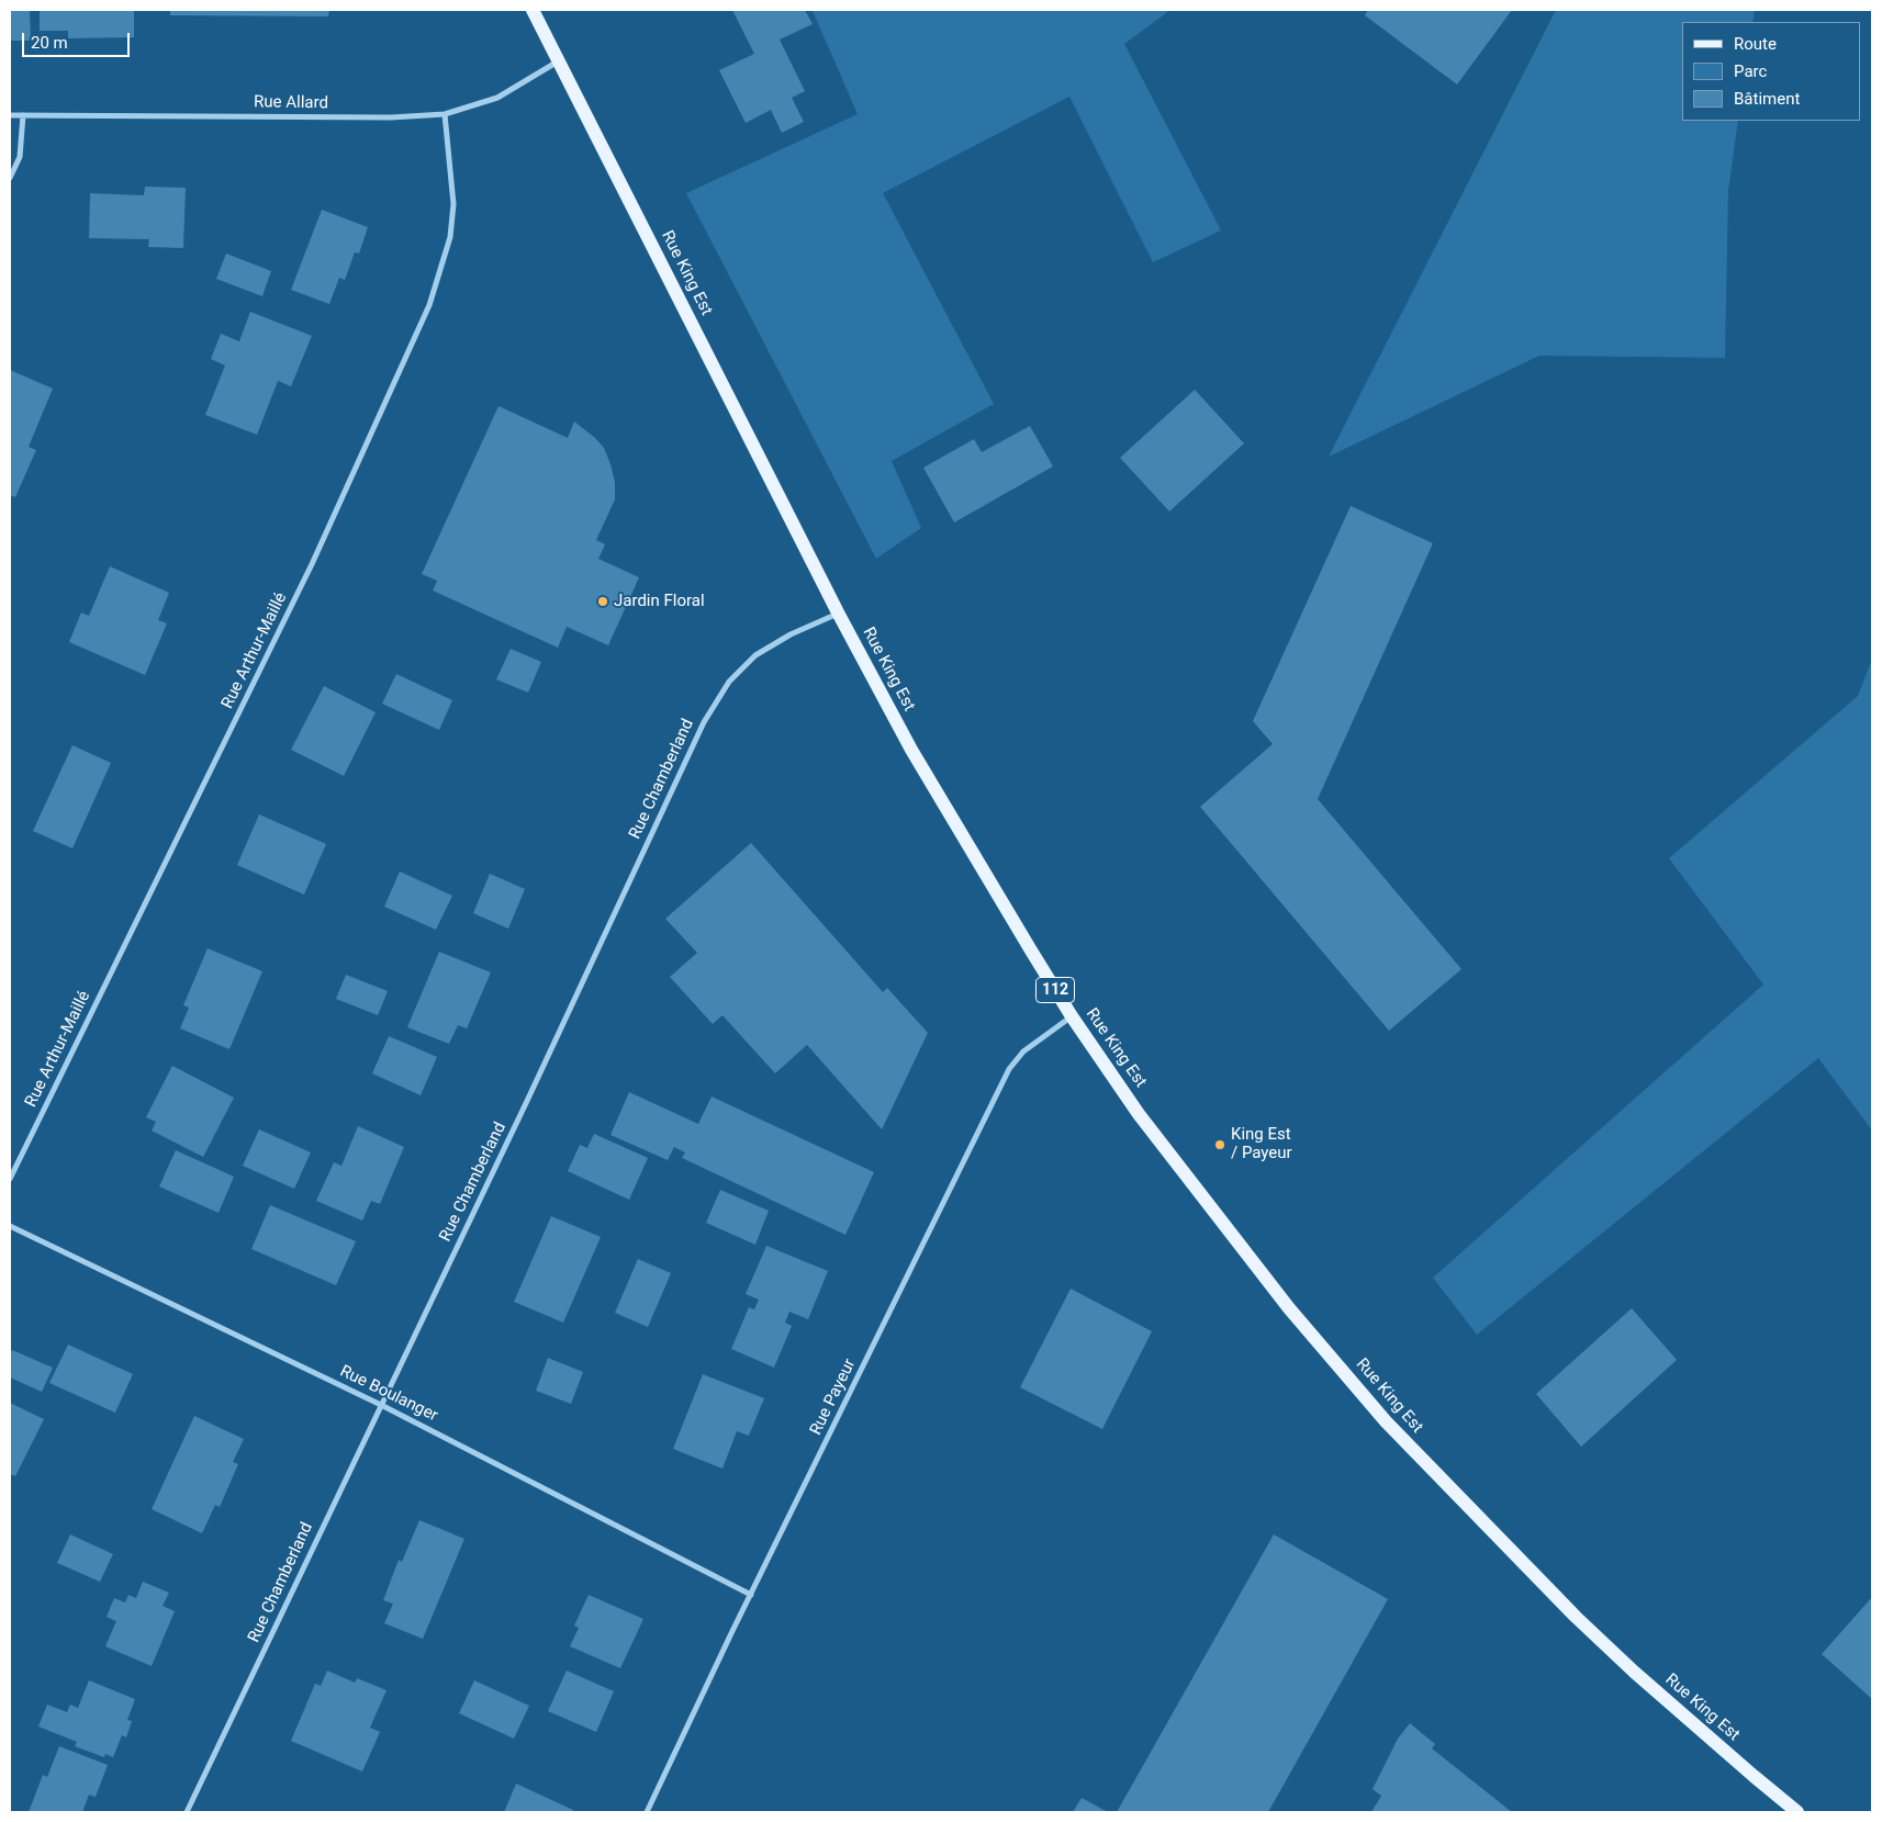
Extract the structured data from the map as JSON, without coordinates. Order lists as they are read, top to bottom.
{
  "streets": {
    "main road": ["Rue King Est", "112"],
    "street": [
      "Rue Allard",
      "Rue Arthur-Maillé",
      "Rue Chamberland",
      "Rue Boulanger",
      "Rue Payeur"
    ]
  },
  "crossings": [
    ["Rue Allard", "Rue King Est"],
    ["Rue Allard", "Rue Arthur-Maillé"],
    ["Rue King Est", "Rue Chamberland"],
    ["Rue King Est", "Rue Payeur"],
    ["Rue Chamberland", "Rue Boulanger"],
    ["Rue Boulanger", "Rue Payeur"]
  ],
  "places": ["Jardin Floral", "King Est / Payeur"],
  "legend": ["Route", "Parc", "Bâtiment"],
  "scale_bar": "20 m"
}
